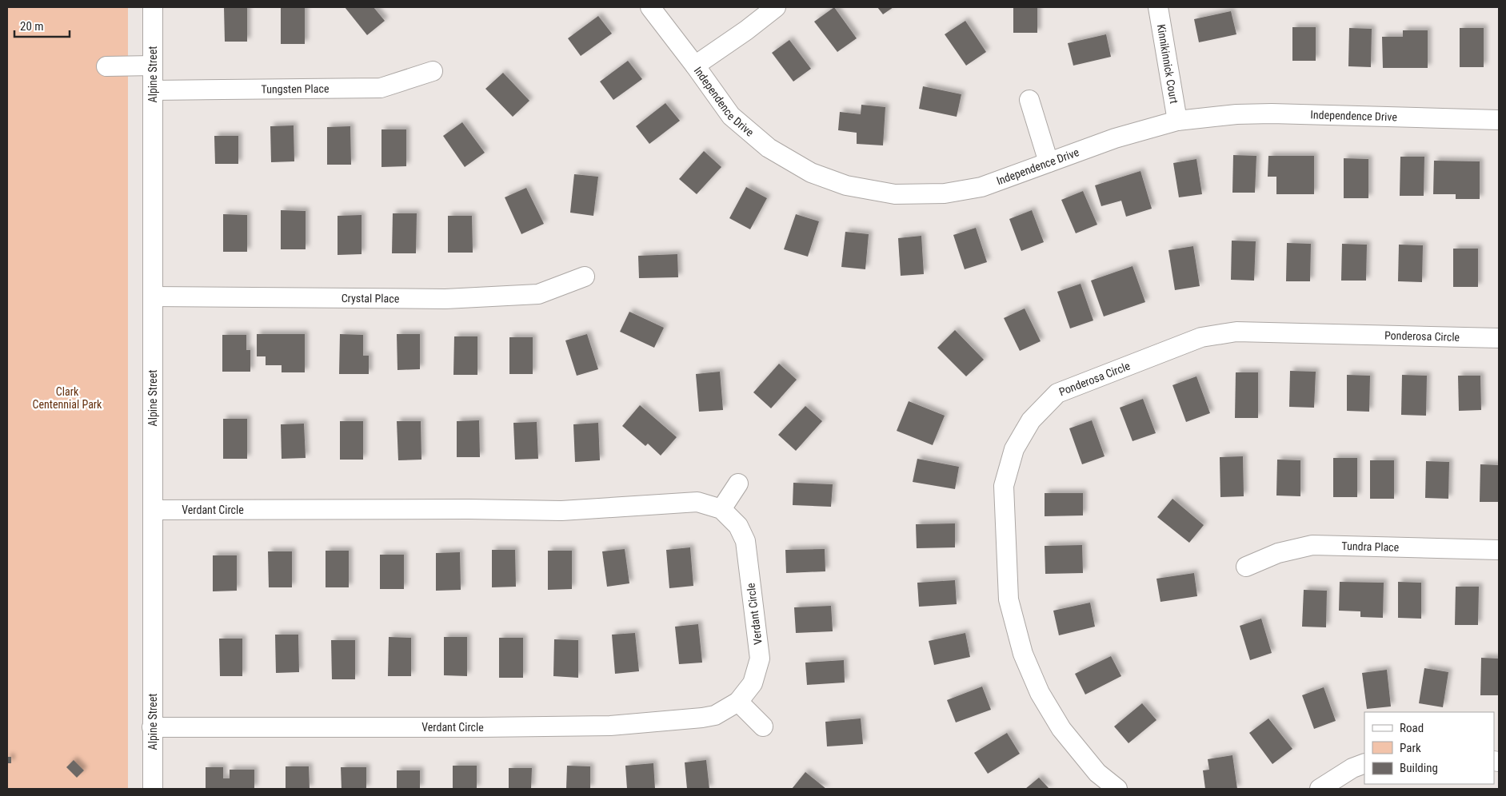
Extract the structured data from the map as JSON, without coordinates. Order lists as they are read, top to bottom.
{
  "streets": {
    "street": [
      "Kinnikinnick Court",
      "Alpine Street",
      "Tungsten Place",
      "Independence Drive",
      "Crystal Place",
      "Ponderosa Circle",
      "Verdant Circle",
      "Tundra Place"
    ]
  },
  "crossings": [
    ["Kinnikinnick Court", "Independence Drive"],
    ["Alpine Street", "Tungsten Place"],
    ["Alpine Street", "Crystal Place"],
    ["Alpine Street", "Verdant Circle"]
  ],
  "parks": ["Clark Centennial Park"],
  "legend": ["Road", "Park", "Building"],
  "scale_bar": "20 m"
}
